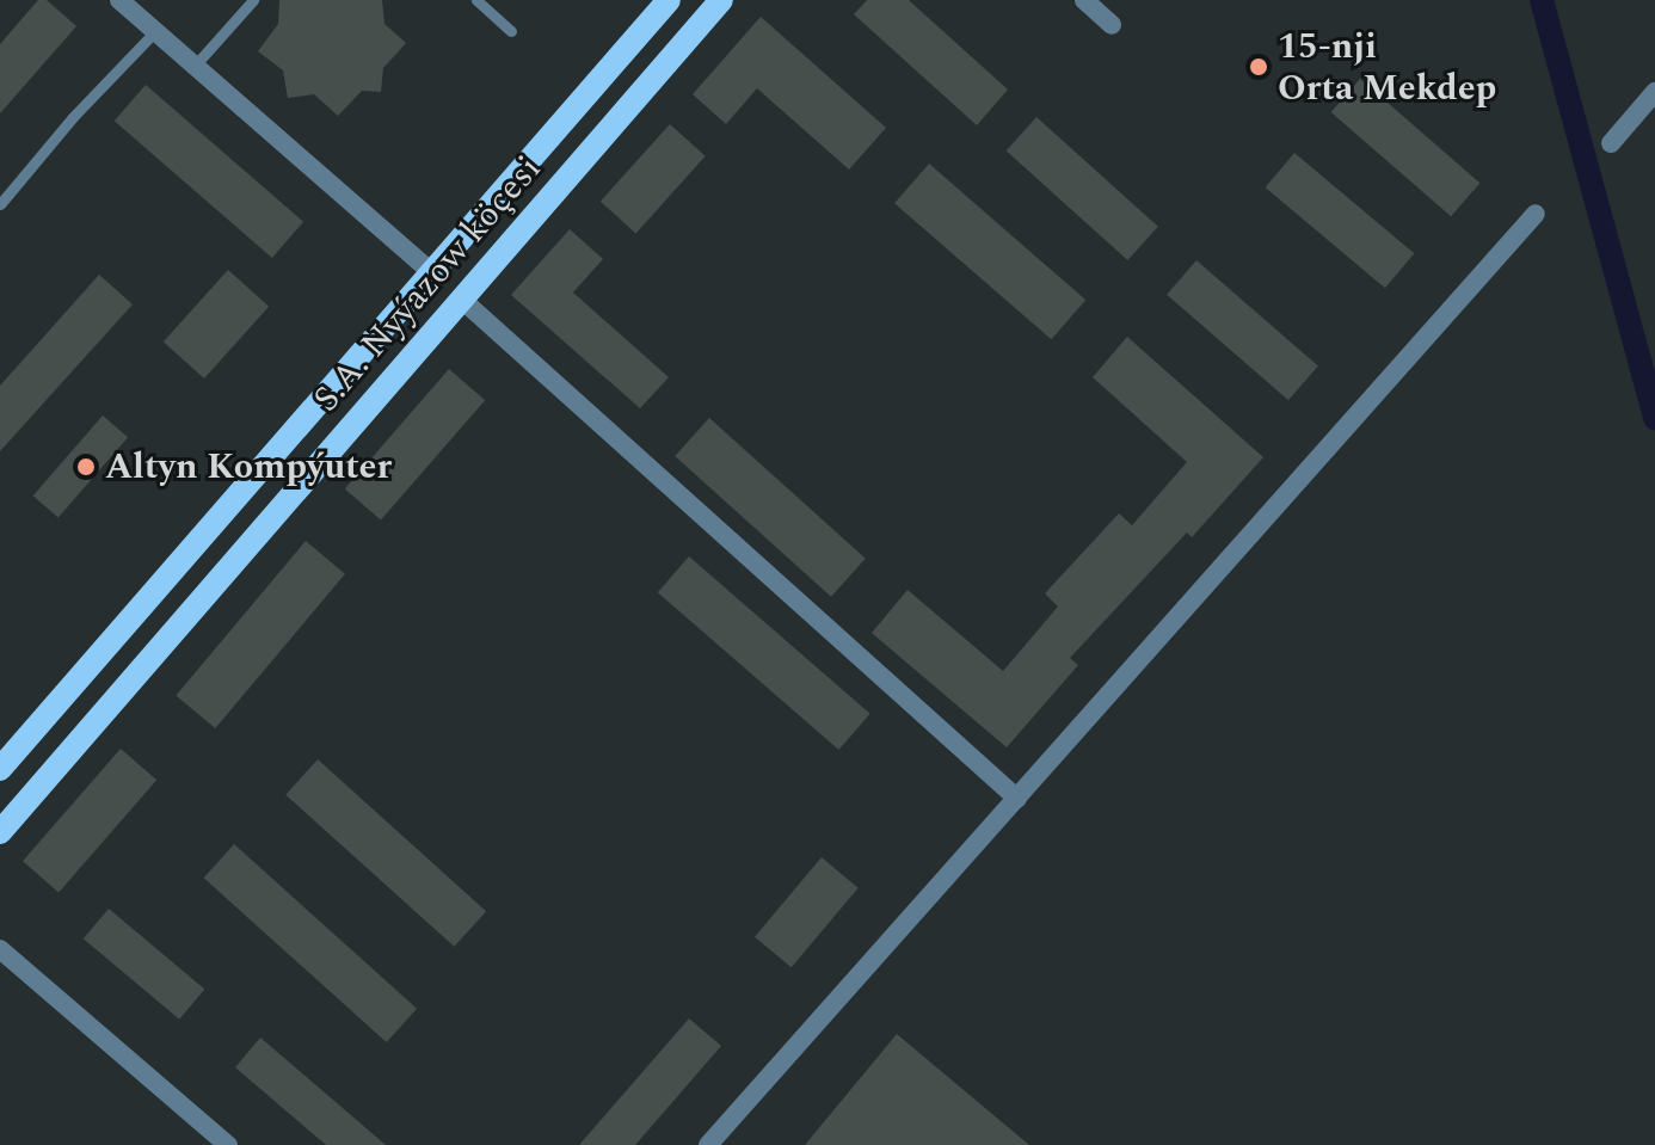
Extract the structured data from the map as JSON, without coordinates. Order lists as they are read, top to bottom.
{
  "streets": {
    "main road": ["S.A. Nyýazow köçesi"]
  },
  "places": ["15-nji Orta Mekdep", "Altyn Kompýuter"]
}
